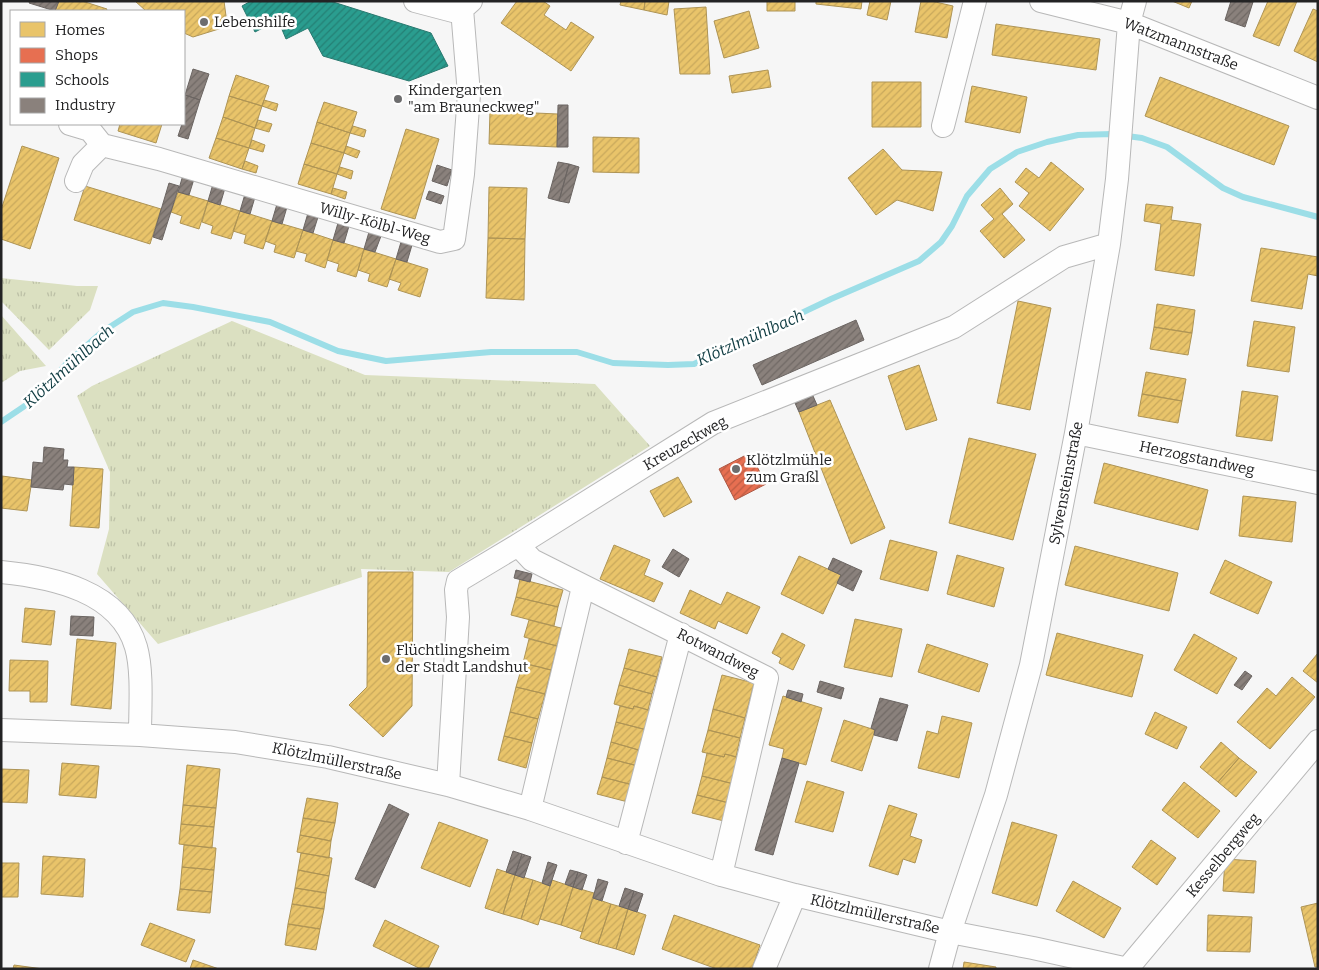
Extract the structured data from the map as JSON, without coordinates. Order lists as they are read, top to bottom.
{
  "streets": {
    "street": [
      "Watzmannstraße",
      "Willy-Kölbl-Weg",
      "Kreuzeckweg",
      "Herzogstandweg",
      "Sylvensteinstraße",
      "Rotwandweg",
      "Klötzlmüllerstraße",
      "Kesselbergweg"
    ]
  },
  "crossings": [
    ["Watzmannstraße", "Sylvensteinstraße"],
    ["Kreuzeckweg", "Sylvensteinstraße"],
    ["Kreuzeckweg", "Rotwandweg"],
    ["Kreuzeckweg", "Klötzlmüllerstraße"],
    ["Herzogstandweg", "Sylvensteinstraße"],
    ["Sylvensteinstraße", "Klötzlmüllerstraße"],
    ["Rotwandweg", "Klötzlmüllerstraße"],
    ["Klötzlmüllerstraße", "Kesselbergweg"]
  ],
  "water": ["Klötzlmühlbach"],
  "places": [
    "Lebenshilfe",
    "Kindergarten \"am Brauneckweg\"",
    "Klötzlmühle zum Graßl",
    "Flüchtlingsheim der Stadt Landshut"
  ],
  "legend": [
    "Homes",
    "Shops",
    "Schools",
    "Industry"
  ]
}
